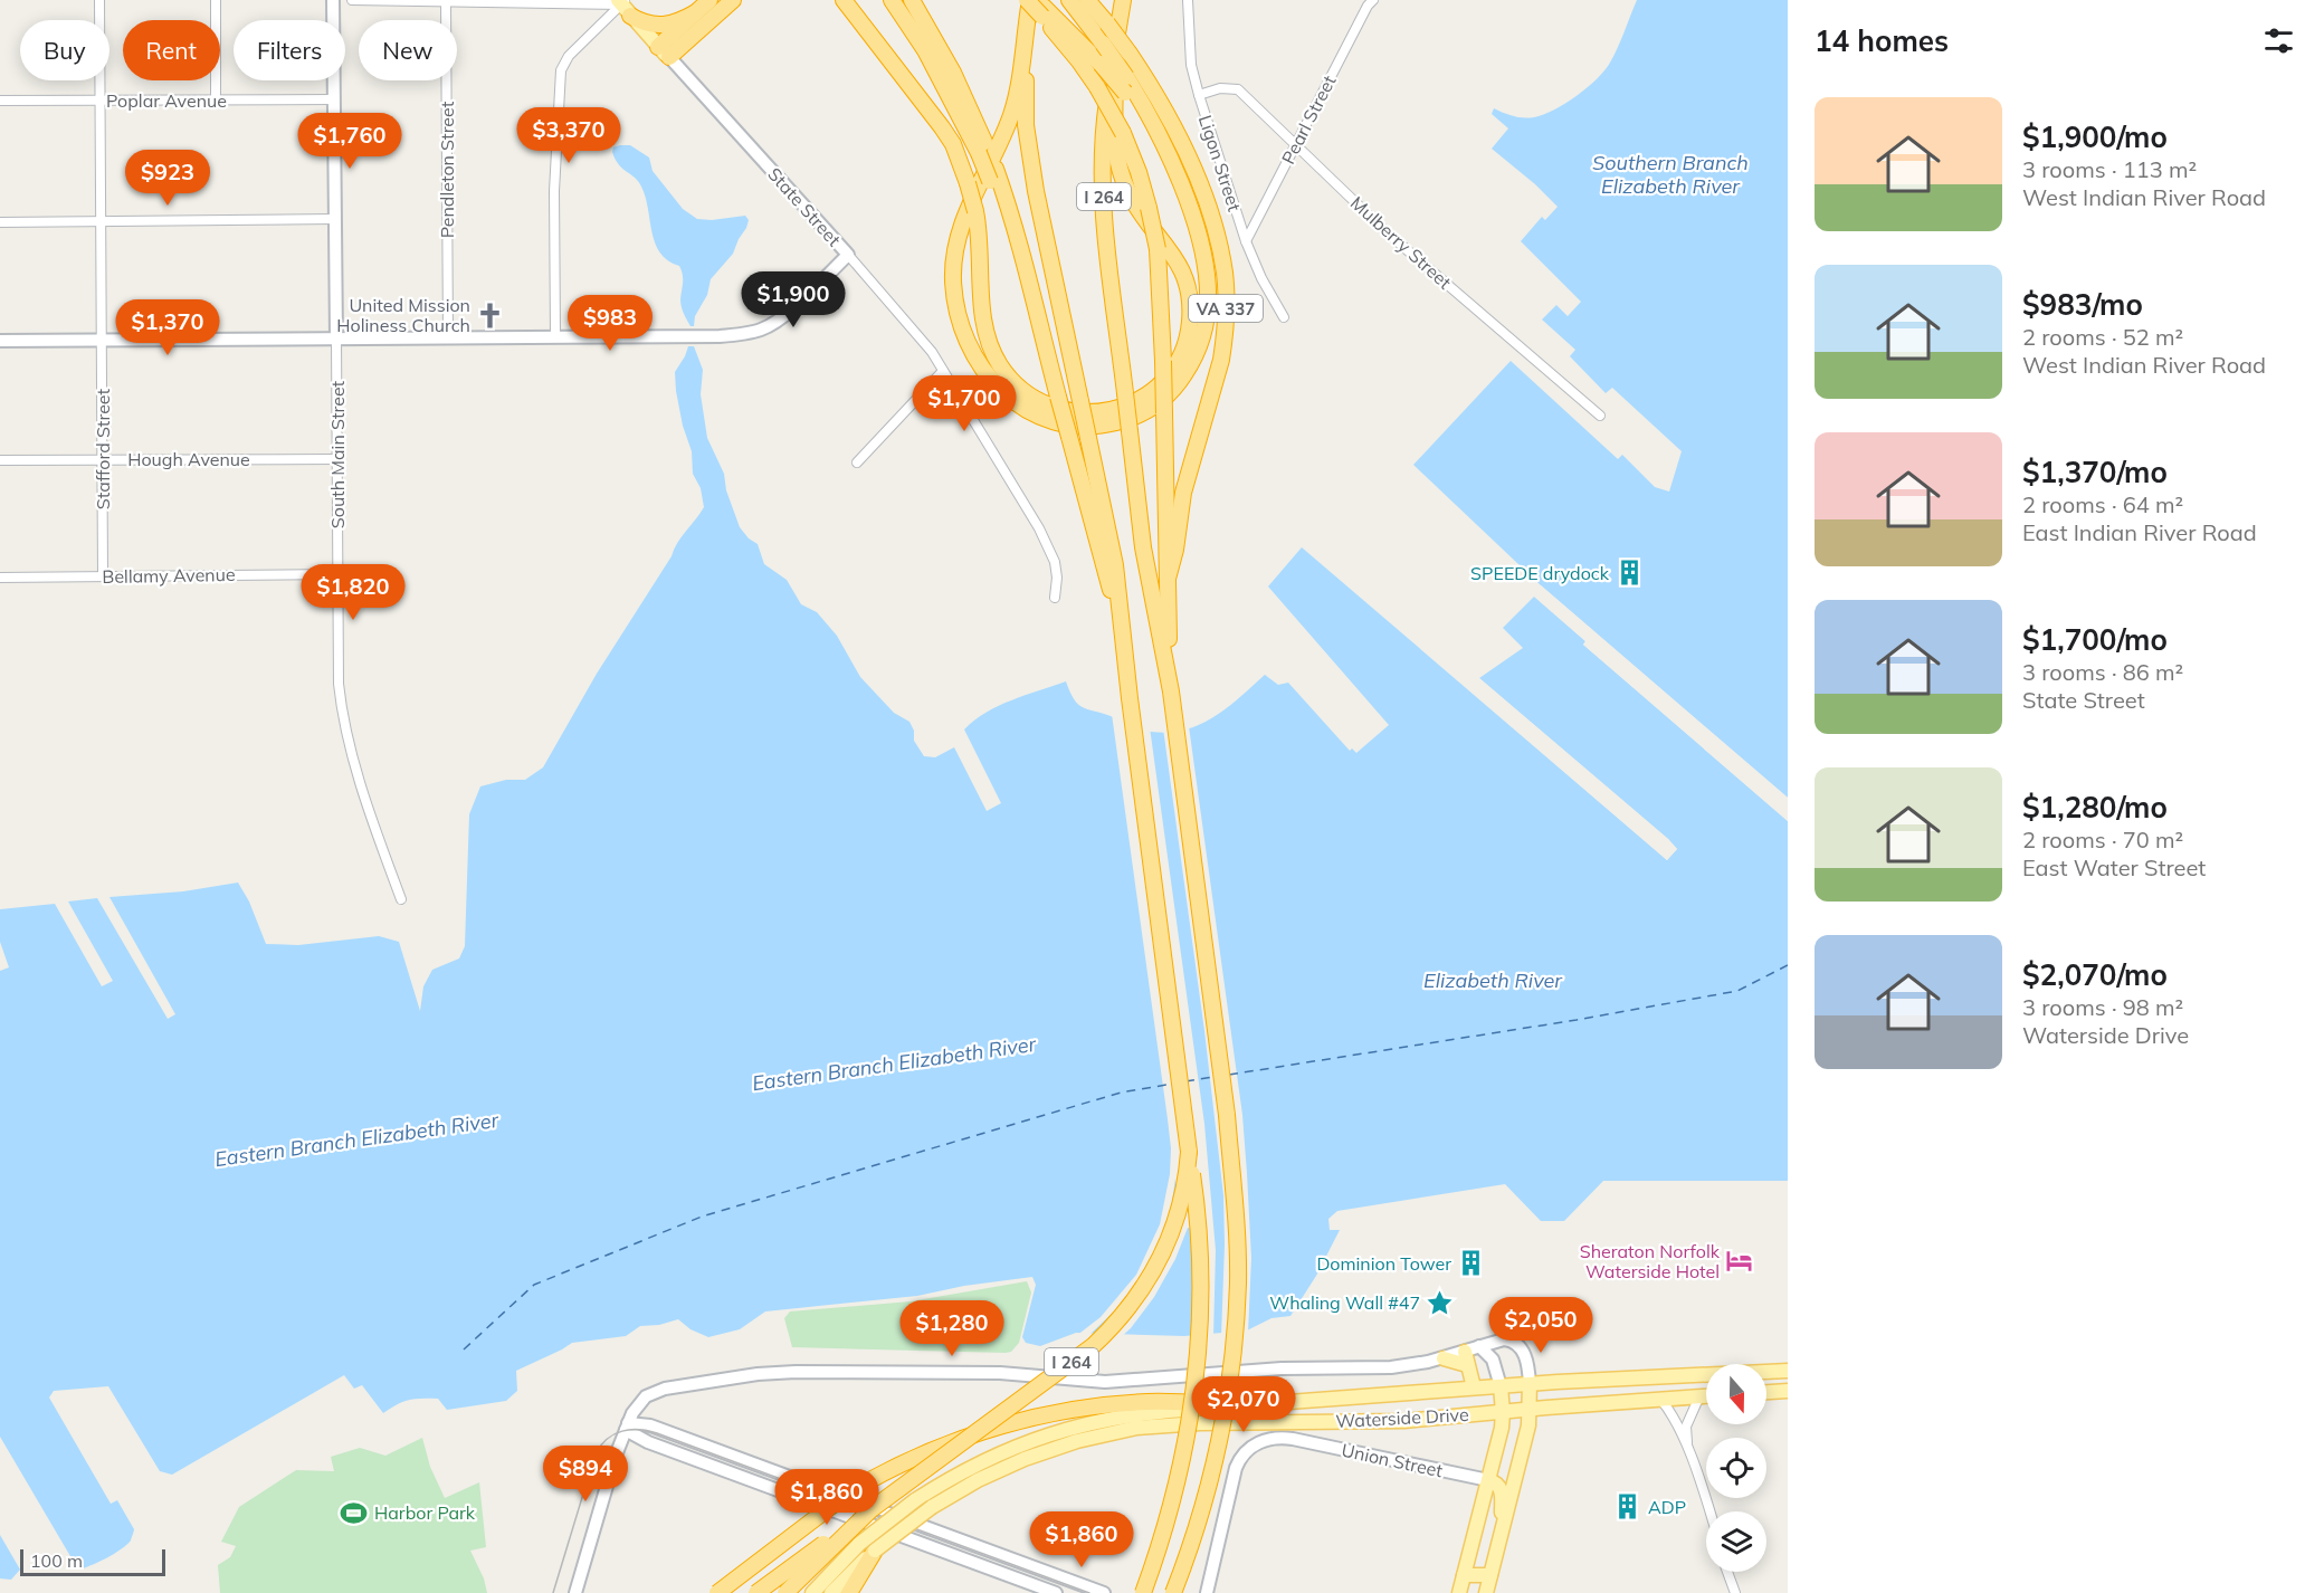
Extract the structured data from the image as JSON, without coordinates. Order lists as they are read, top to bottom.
{
  "streets": {
    "highway": ["I 264", "VA 337"],
    "main road": ["State Street", "Waterside Drive"],
    "street": [
      "Poplar Avenue",
      "Pearl Street",
      "Ligon Street",
      "Pendleton Street",
      "Mulberry Street",
      "Stafford Street",
      "South Main Street",
      "Hough Avenue",
      "Bellamy Avenue",
      "Union Street"
    ]
  },
  "crossings": [
    ["Poplar Avenue", "Stafford Street"],
    ["Poplar Avenue", "South Main Street"],
    ["Pearl Street", "Ligon Street"],
    ["Pearl Street", "Mulberry Street"],
    ["Ligon Street", "Mulberry Street"],
    ["I 264", "VA 337"],
    ["Stafford Street", "Hough Avenue"],
    ["Stafford Street", "Bellamy Avenue"],
    ["South Main Street", "Hough Avenue"],
    ["South Main Street", "Bellamy Avenue"]
  ],
  "water": ["Southern Branch Elizabeth River", "Elizabeth River", "Eastern Branch Elizabeth River"],
  "places": {
    "church": ["United Mission Holiness Church"],
    "building": ["SPEEDE drydock", "Dominion Tower", "ADP"],
    "hotel": ["Sheraton Norfolk Waterside Hotel"],
    "place": ["Whaling Wall #47"],
    "sports": ["Harbor Park"]
  },
  "scale_bar": "100 m",
  "north": "bottom",
  "page": {
    "heading": "14 homes",
    "chip": [
      "Buy",
      "Rent",
      "Filters",
      "New"
    ],
    "list": [
      {
        "name": "$1,900/mo",
        "note": "3 rooms · 113 m² · West Indian River Road"
      },
      {
        "name": "$983/mo",
        "note": "2 rooms · 52 m² · West Indian River Road"
      },
      {
        "name": "$1,370/mo",
        "note": "2 rooms · 64 m² · East Indian River Road"
      },
      {
        "name": "$1,700/mo",
        "note": "3 rooms · 86 m² · State Street"
      },
      {
        "name": "$1,280/mo",
        "note": "2 rooms · 70 m² · East Water Street"
      },
      {
        "name": "$2,070/mo",
        "note": "3 rooms · 98 m² · Waterside Drive"
      }
    ],
    "price": [
      "$3,370",
      "$1,760",
      "$923",
      "$1,900",
      "$983",
      "$1,370",
      "$1,700",
      "$1,820",
      "$2,050",
      "$1,280",
      "$2,070",
      "$894",
      "$1,860",
      "$1,860"
    ],
    "scale": "100 m"
  }
}
